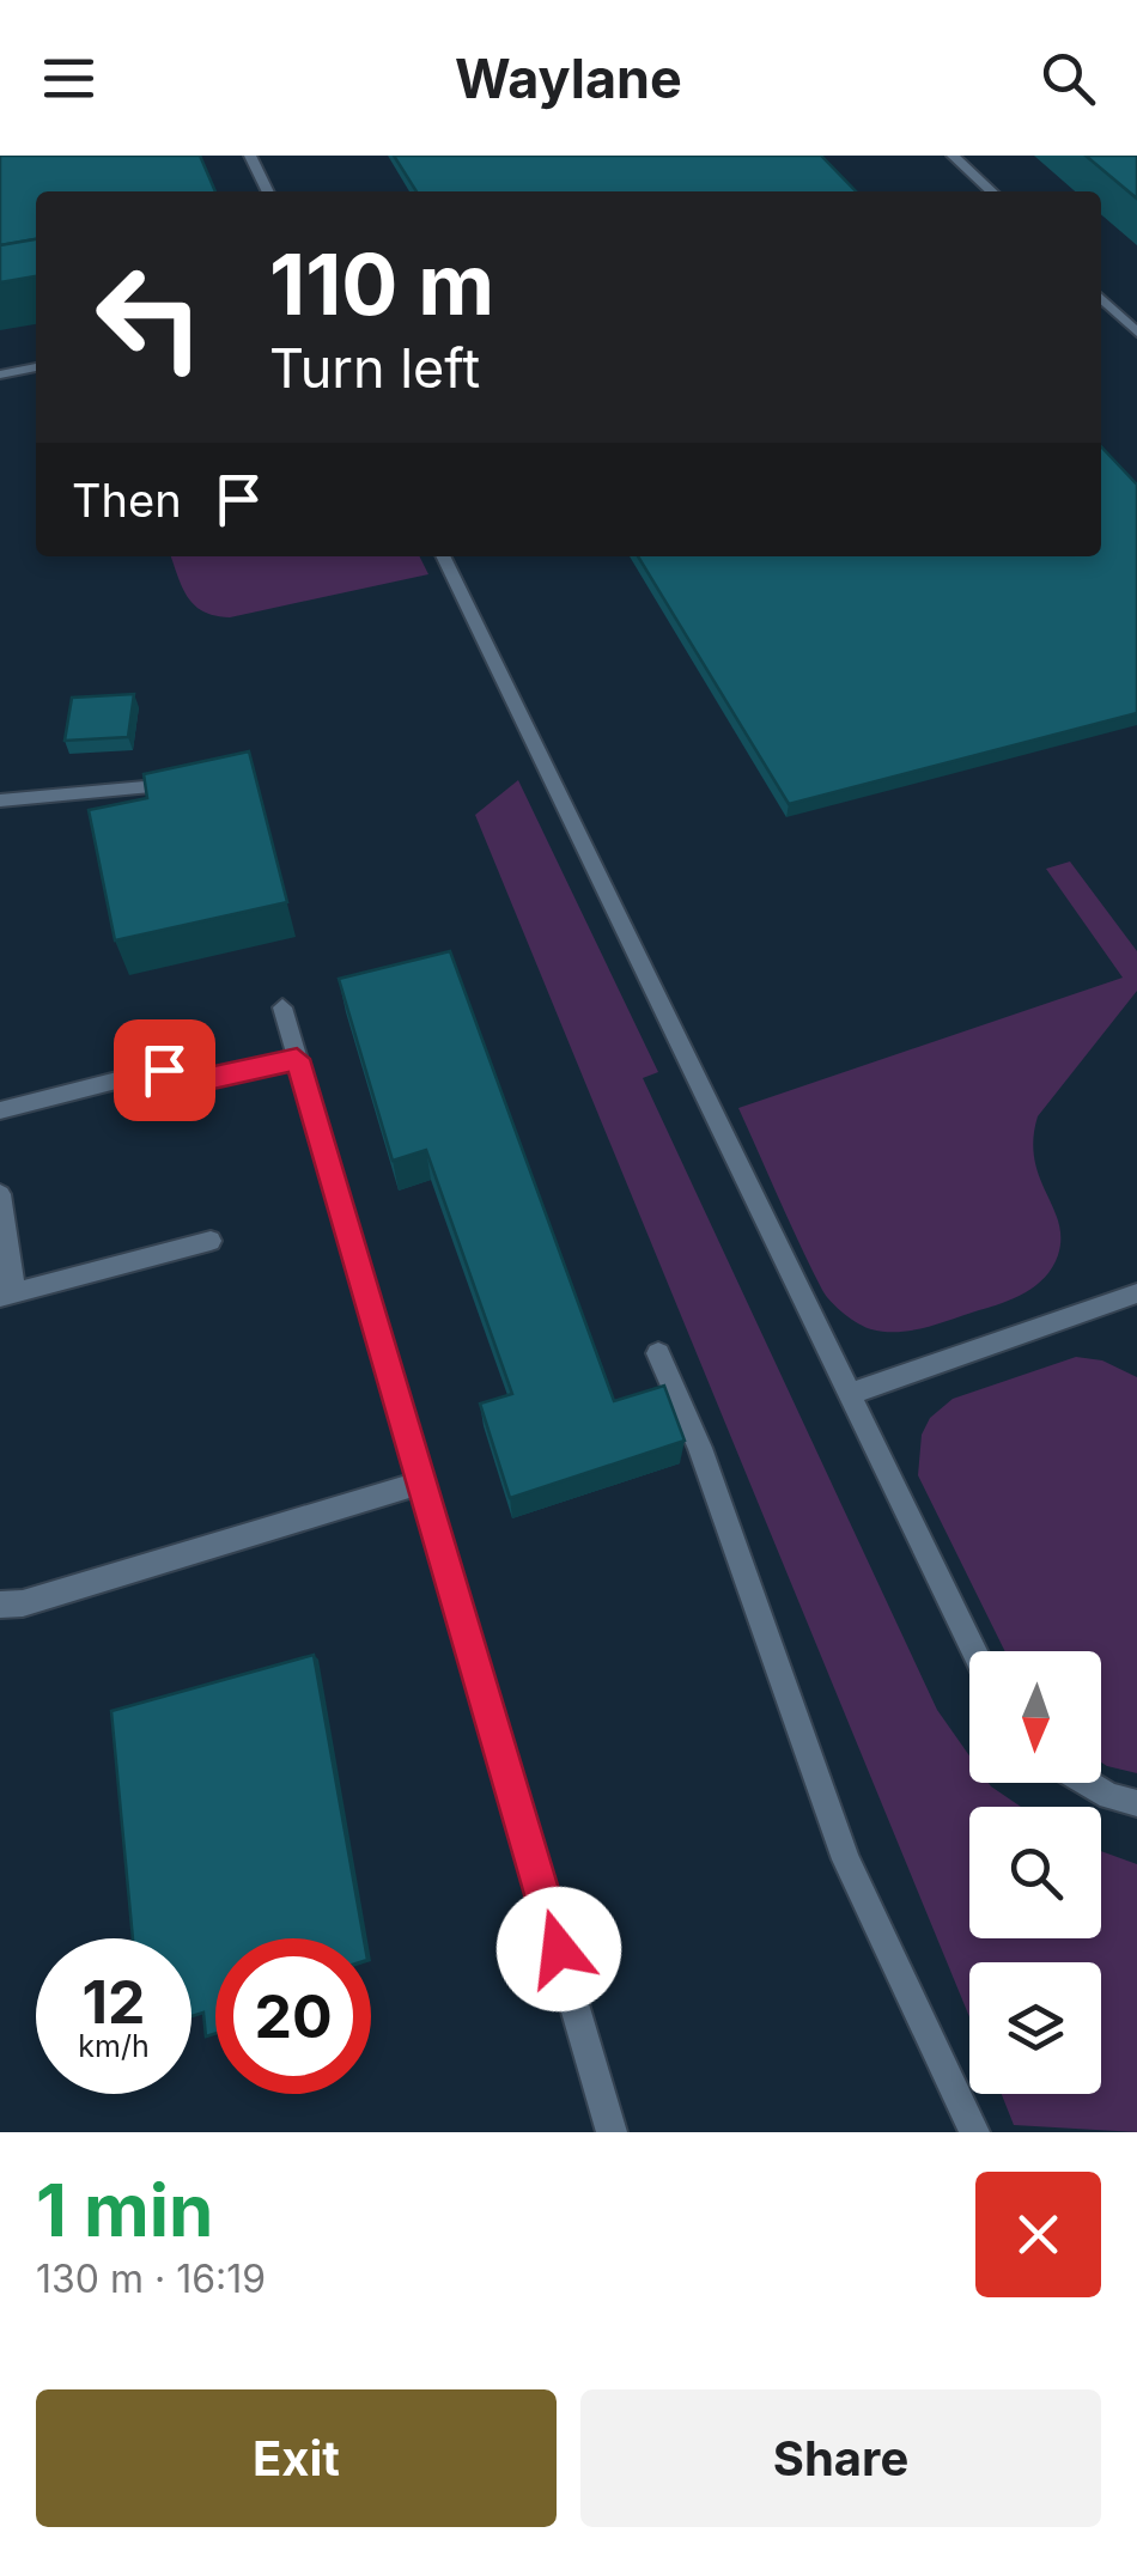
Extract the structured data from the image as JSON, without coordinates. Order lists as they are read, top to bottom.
{
  "north": "bottom",
  "page": {
    "header": "Waylane",
    "turn": ["110 m", "Turn left"],
    "then": "Then",
    "speed": "12 km/h",
    "limit": "20",
    "heading": ["1 min", "130 m · 16:19"],
    "buttons": ["Exit", "Share"]
  }
}
